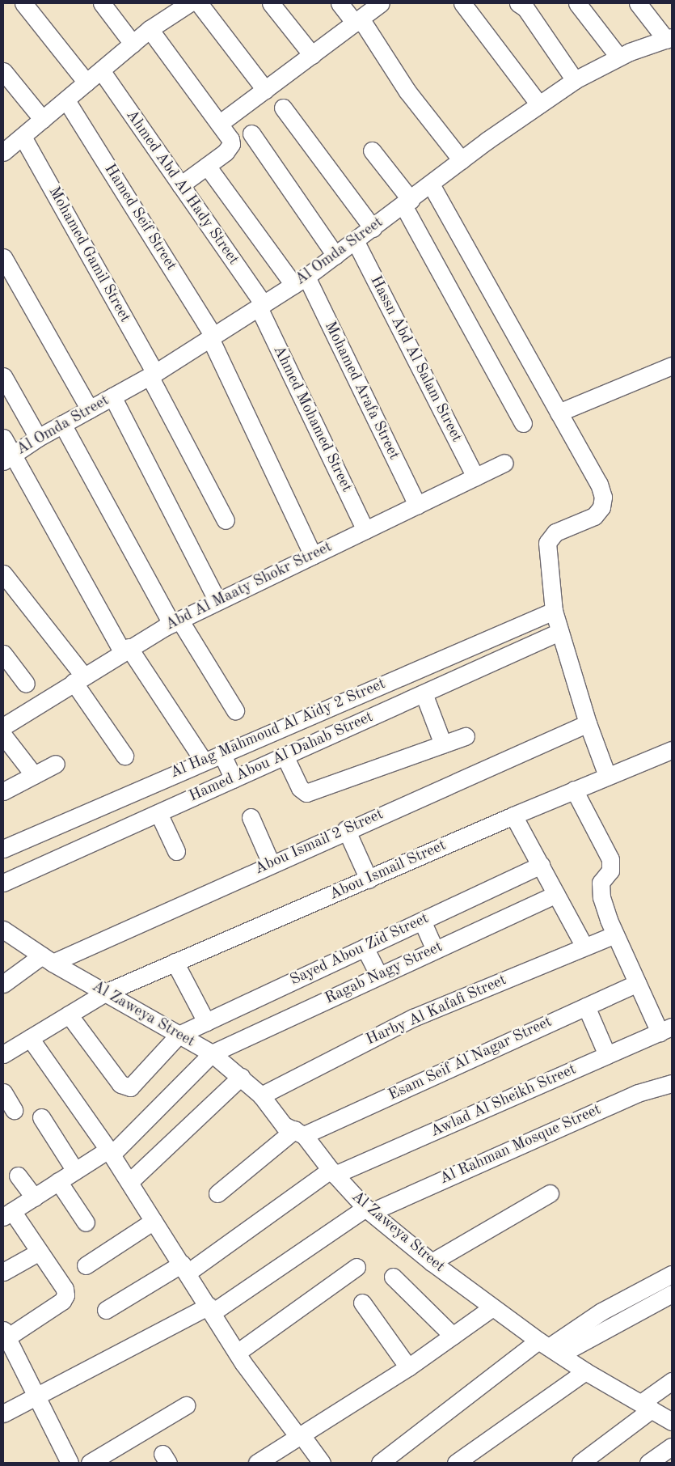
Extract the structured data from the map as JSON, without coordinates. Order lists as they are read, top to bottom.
{
  "streets": {
    "street": [
      "Ahmed Abd Al Hady Street",
      "Hamed Seif Street",
      "Al Omda Street",
      "Mohamed Gamil Street",
      "Hassn Abd Al Salam Street",
      "Mohamed Arafa Street",
      "Ahmed Mohamed Street",
      "Abd Al Maaty Shokr Street",
      "Al Hag Mahmoud Al Aidy 2 Street",
      "Hamed Abou Al Dahab Street",
      "Abou Ismail 2 Street",
      "Abou Ismail Street",
      "Sayed Abou Zid Street",
      "Ragab Nagy Street",
      "Harby Al Kafafi Street",
      "Al Zaweya Street",
      "Esam Seif Al Nagar Street",
      "Awlad Al Sheikh Street",
      "Al Rahman Mosque Street"
    ]
  },
  "crossings": [
    ["Ahmed Abd Al Hady Street", "Al Omda Street"],
    ["Ahmed Abd Al Hady Street", "Ahmed Mohamed Street"],
    ["Hamed Seif Street", "Al Omda Street"],
    ["Hamed Seif Street", "Abd Al Maaty Shokr Street"],
    ["Al Omda Street", "Mohamed Gamil Street"],
    ["Al Omda Street", "Hassn Abd Al Salam Street"],
    ["Al Omda Street", "Mohamed Arafa Street"],
    ["Al Omda Street", "Ahmed Mohamed Street"],
    ["Hassn Abd Al Salam Street", "Abd Al Maaty Shokr Street"],
    ["Mohamed Arafa Street", "Abd Al Maaty Shokr Street"],
    ["Ahmed Mohamed Street", "Abd Al Maaty Shokr Street"],
    ["Abou Ismail 2 Street", "Al Zaweya Street"],
    ["Abou Ismail Street", "Al Zaweya Street"],
    ["Sayed Abou Zid Street", "Al Zaweya Street"],
    ["Ragab Nagy Street", "Al Zaweya Street"],
    ["Harby Al Kafafi Street", "Al Zaweya Street"],
    ["Al Zaweya Street", "Esam Seif Al Nagar Street"],
    ["Al Zaweya Street", "Awlad Al Sheikh Street"],
    ["Al Zaweya Street", "Al Rahman Mosque Street"]
  ]
}
